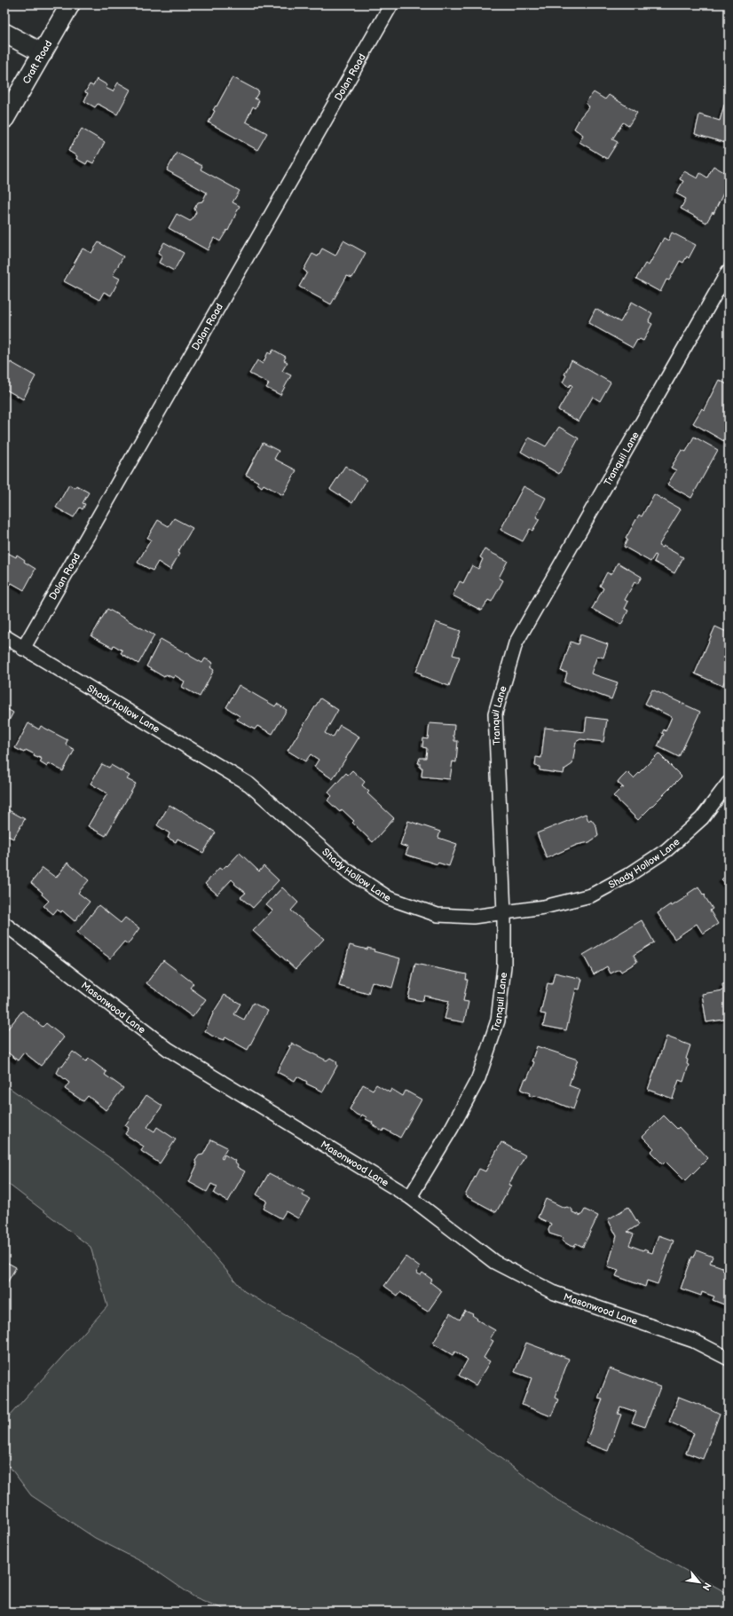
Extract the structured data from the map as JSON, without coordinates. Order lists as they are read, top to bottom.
{
  "streets": {
    "street": [
      "Craft Road",
      "Dolan Road",
      "Tranquil Lane",
      "Shady Hollow Lane",
      "Masonwood Lane"
    ]
  },
  "crossings": [
    ["Dolan Road", "Shady Hollow Lane"],
    ["Tranquil Lane", "Shady Hollow Lane"],
    ["Tranquil Lane", "Masonwood Lane"]
  ],
  "north": "bottom right"
}
